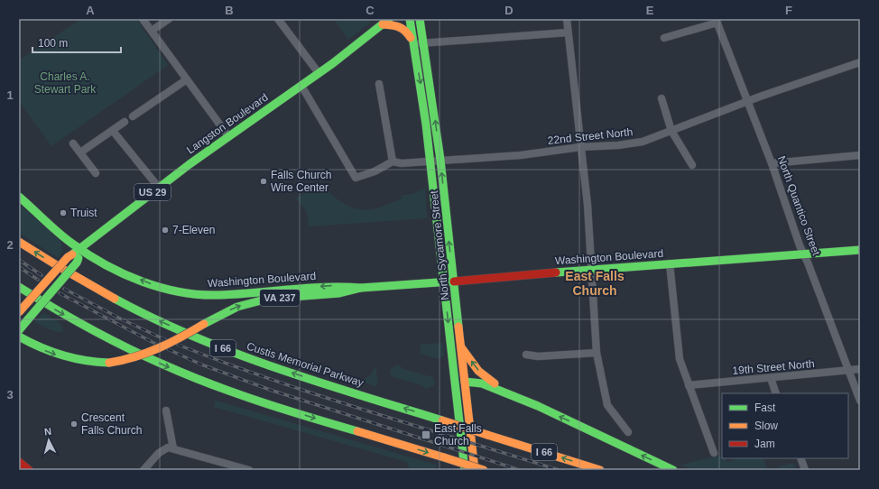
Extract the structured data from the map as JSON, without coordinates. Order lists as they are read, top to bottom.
{
  "streets": {
    "main road": [
      "Langston Boulevard",
      "US 29",
      "North Sycamore Street",
      "Washington Boulevard",
      "VA 237",
      "I 66",
      "Custis Memorial Parkway"
    ],
    "street": ["22nd Street North", "North Quantico Street", "19th Street North"]
  },
  "crossings": [
    ["Langston Boulevard", "Washington Boulevard"],
    ["22nd Street North", "North Quantico Street"],
    ["22nd Street North", "North Sycamore Street"],
    ["North Quantico Street", "Washington Boulevard"],
    ["North Quantico Street", "19th Street North"],
    ["North Sycamore Street", "Washington Boulevard"]
  ],
  "districts": ["East Falls Church"],
  "parks": ["Charles A. Stewart Park"],
  "places": {
    "other": [
      "Falls Church Wire Center",
      "Truist",
      "7-Eleven",
      "Crescent Falls Church"
    ],
    "transit": ["East Falls Church"]
  },
  "legend": ["Fast", "Slow", "Jam"],
  "scale_bar": "100 m",
  "north": "top",
  "grid": {
    "columns": [
      "A",
      "B",
      "C",
      "D",
      "E",
      "F"
    ],
    "rows": ["1", "2", "3"]
  }
}
